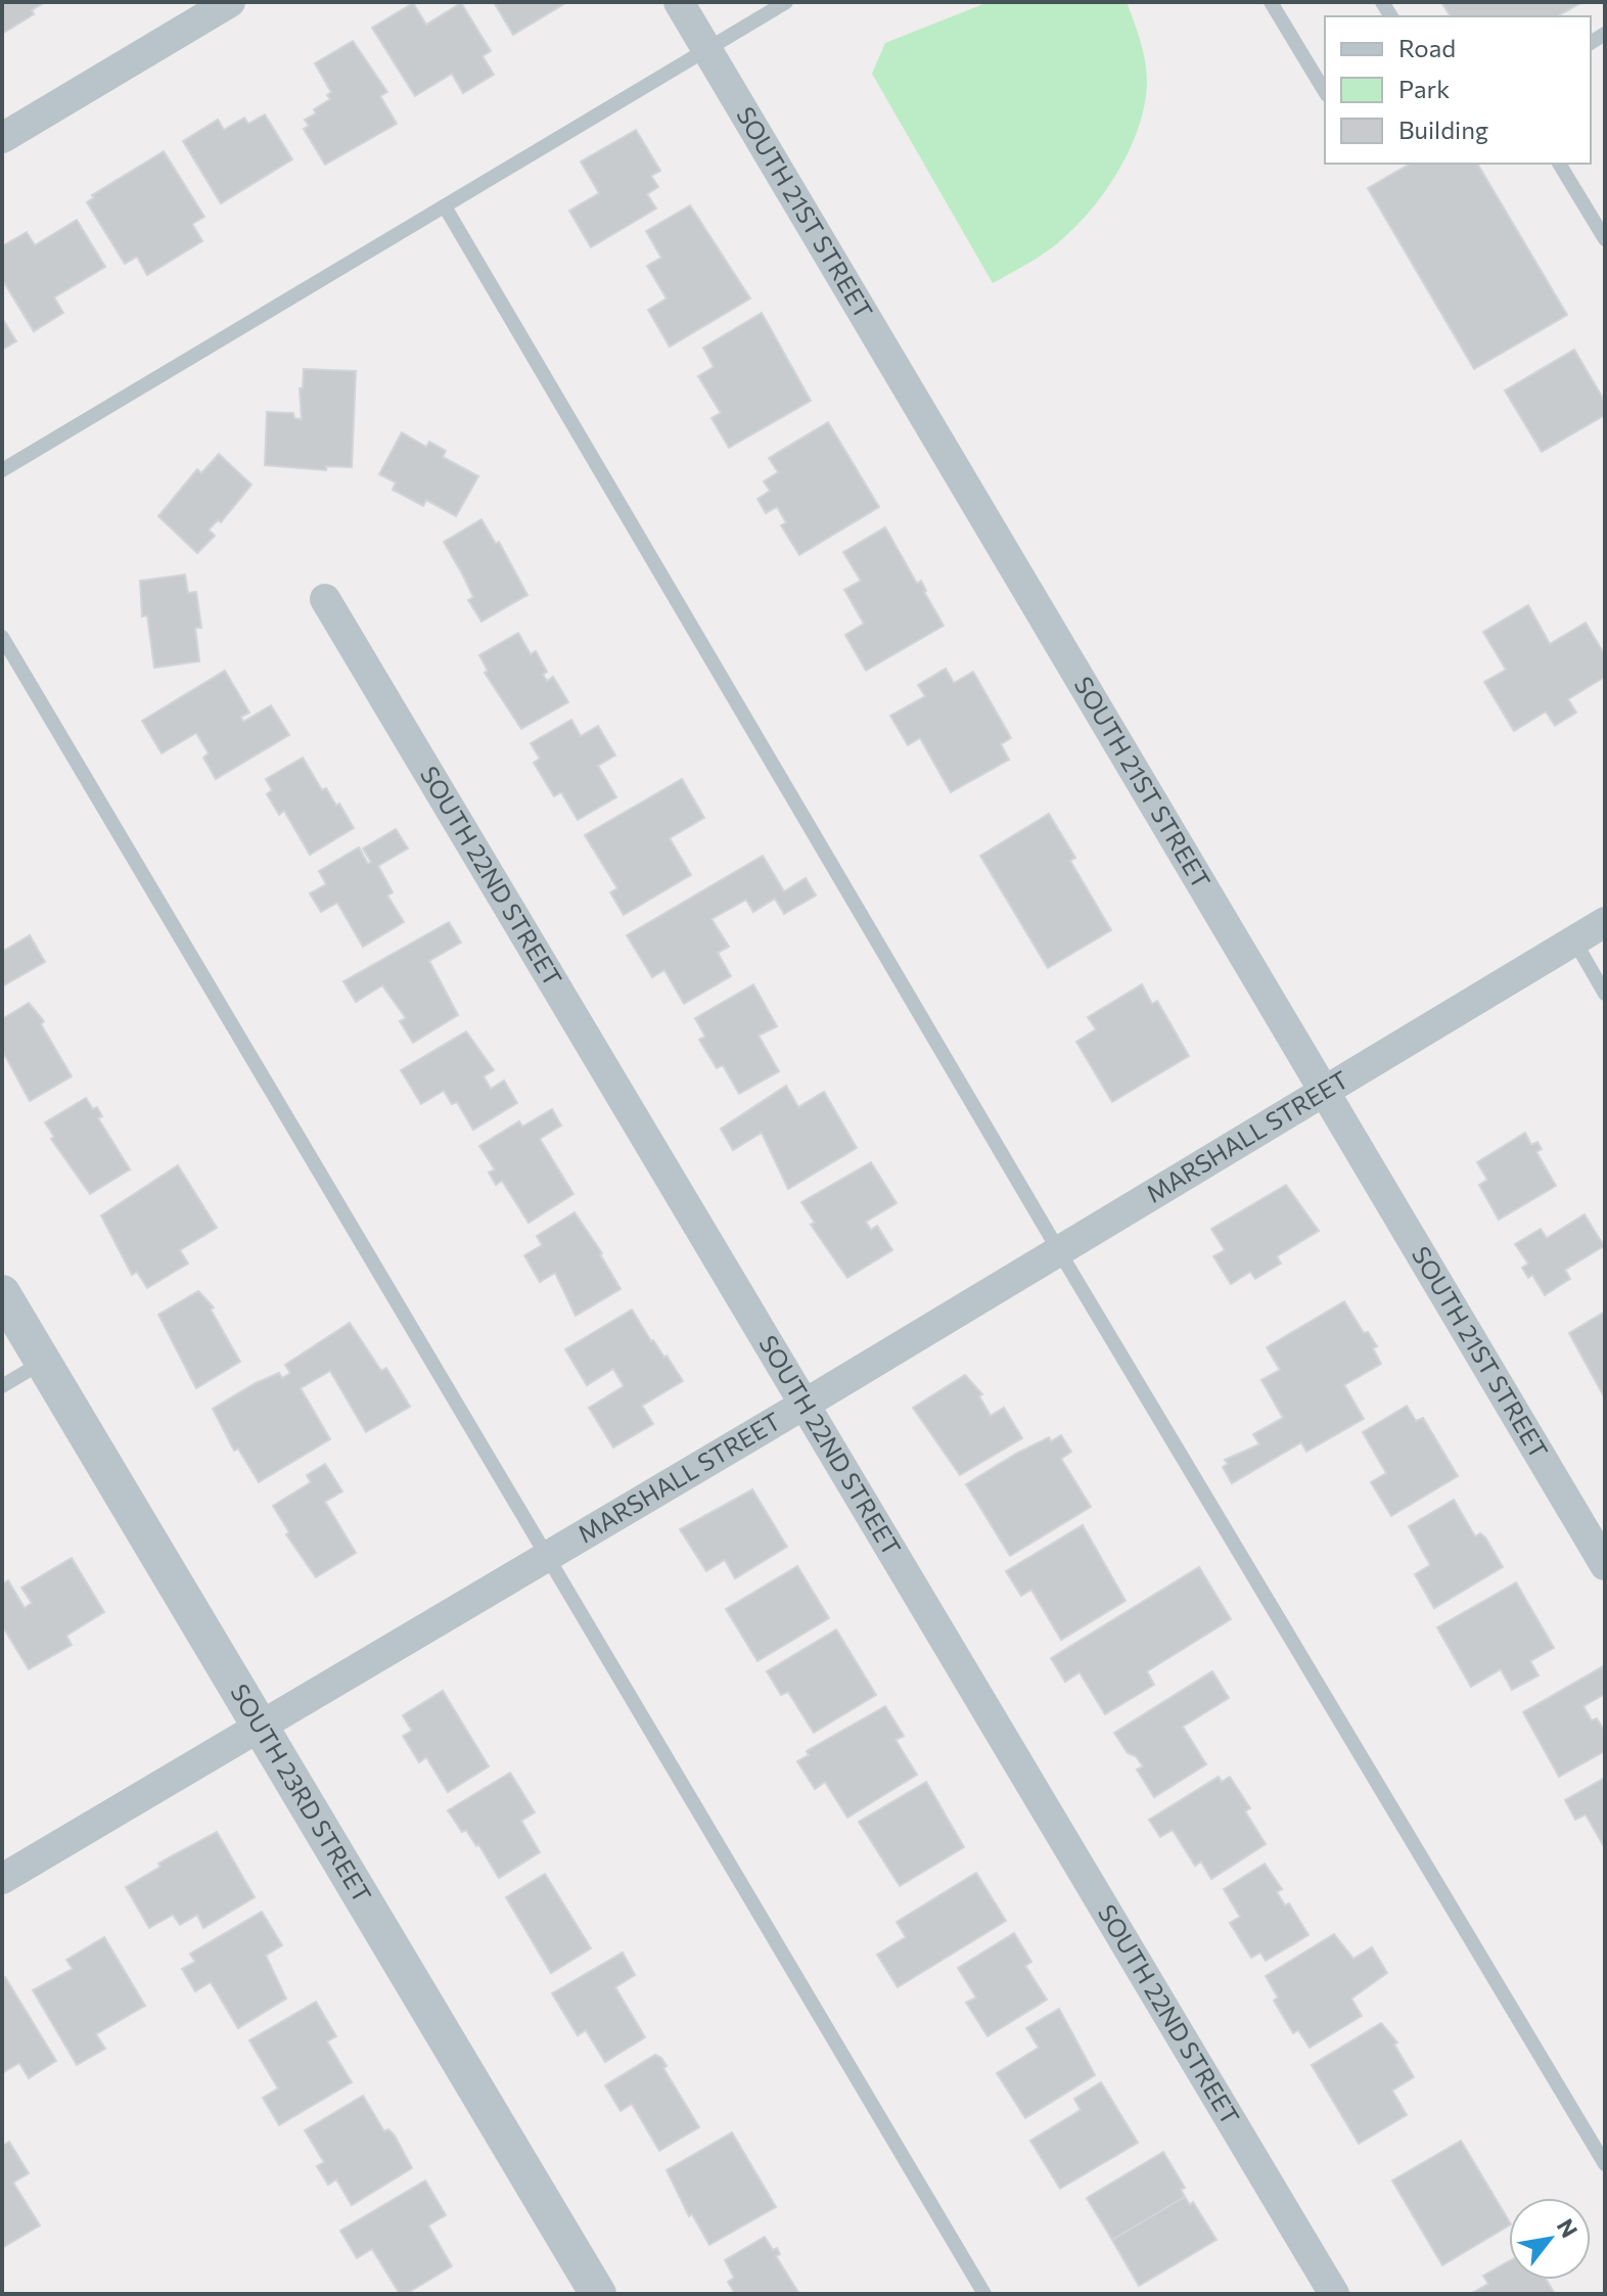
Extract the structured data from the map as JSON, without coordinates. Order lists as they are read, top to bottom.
{
  "streets": {
    "street": [
      "SOUTH 21ST STREET",
      "SOUTH 22ND STREET",
      "MARSHALL STREET",
      "SOUTH 23RD STREET"
    ]
  },
  "crossings": [
    ["SOUTH 21ST STREET", "MARSHALL STREET"],
    ["SOUTH 22ND STREET", "MARSHALL STREET"],
    ["MARSHALL STREET", "SOUTH 23RD STREET"]
  ],
  "legend": ["Road", "Park", "Building"],
  "north": "top right"
}
